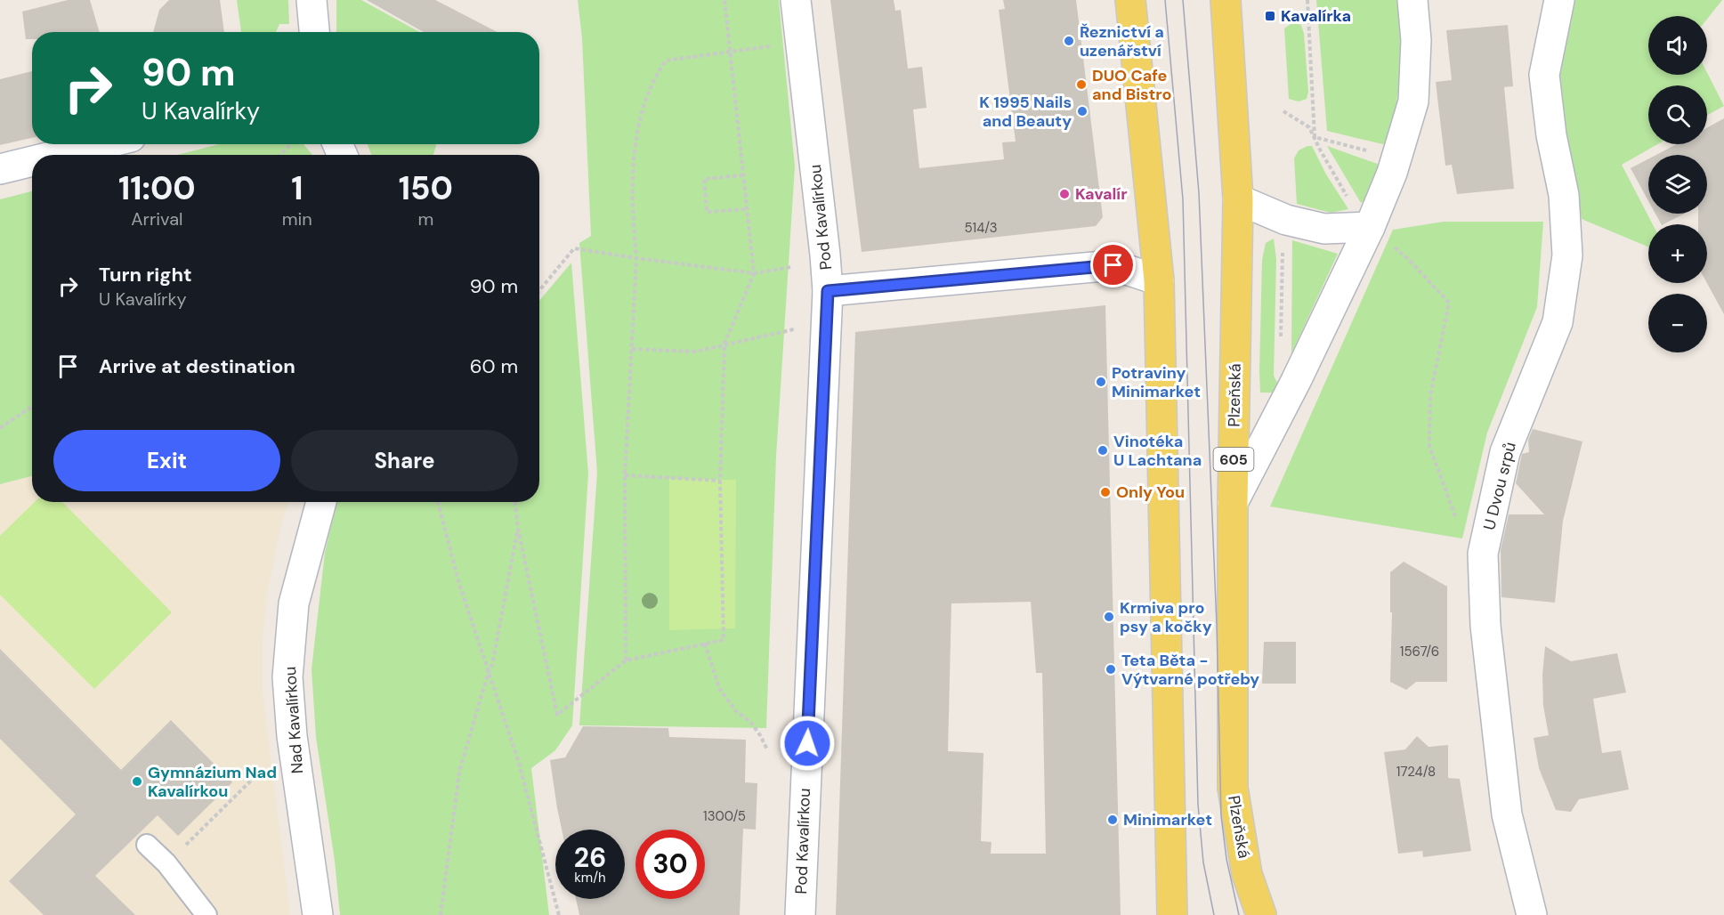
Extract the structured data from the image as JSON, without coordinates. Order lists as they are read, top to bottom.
{
  "streets": {
    "main road": ["Plzeňská", "605"],
    "street": ["Pod Kavalírkou", "U Dvou srpů", "Nad Kavalírkou"]
  },
  "places": {
    "transit": ["Kavalírka"],
    "other": [
      "Řeznictví a uzenářství",
      "DUO Cafe and Bistro",
      "K 1995 Nails and Beauty",
      "Kavalír",
      "Potraviny Minimarket",
      "Vinotéka U Lachtana",
      "Only You",
      "Krmiva pro psy a kočky",
      "Teta Běta - Výtvarné potřeby",
      "Gymnázium Nad Kavalírkou",
      "Minimarket"
    ]
  },
  "house_numbers": [
    "514/3",
    "1567/6",
    "1724/8",
    "1300/5"
  ],
  "page": {
    "map_buttons": ["+", "−"],
    "turn": ["90 m", "U Kavalírky"],
    "eta": [
      "11:00",
      "Arrival",
      "1",
      "min",
      "150",
      "m"
    ],
    "list": [
      {
        "name": "Turn right",
        "note": "U Kavalírky",
        "value": "90 m"
      },
      {
        "name": "Arrive at destination",
        "value": "60 m"
      }
    ],
    "buttons": ["Exit", "Share"],
    "speed": "26 km/h",
    "limit": "30"
  }
}
